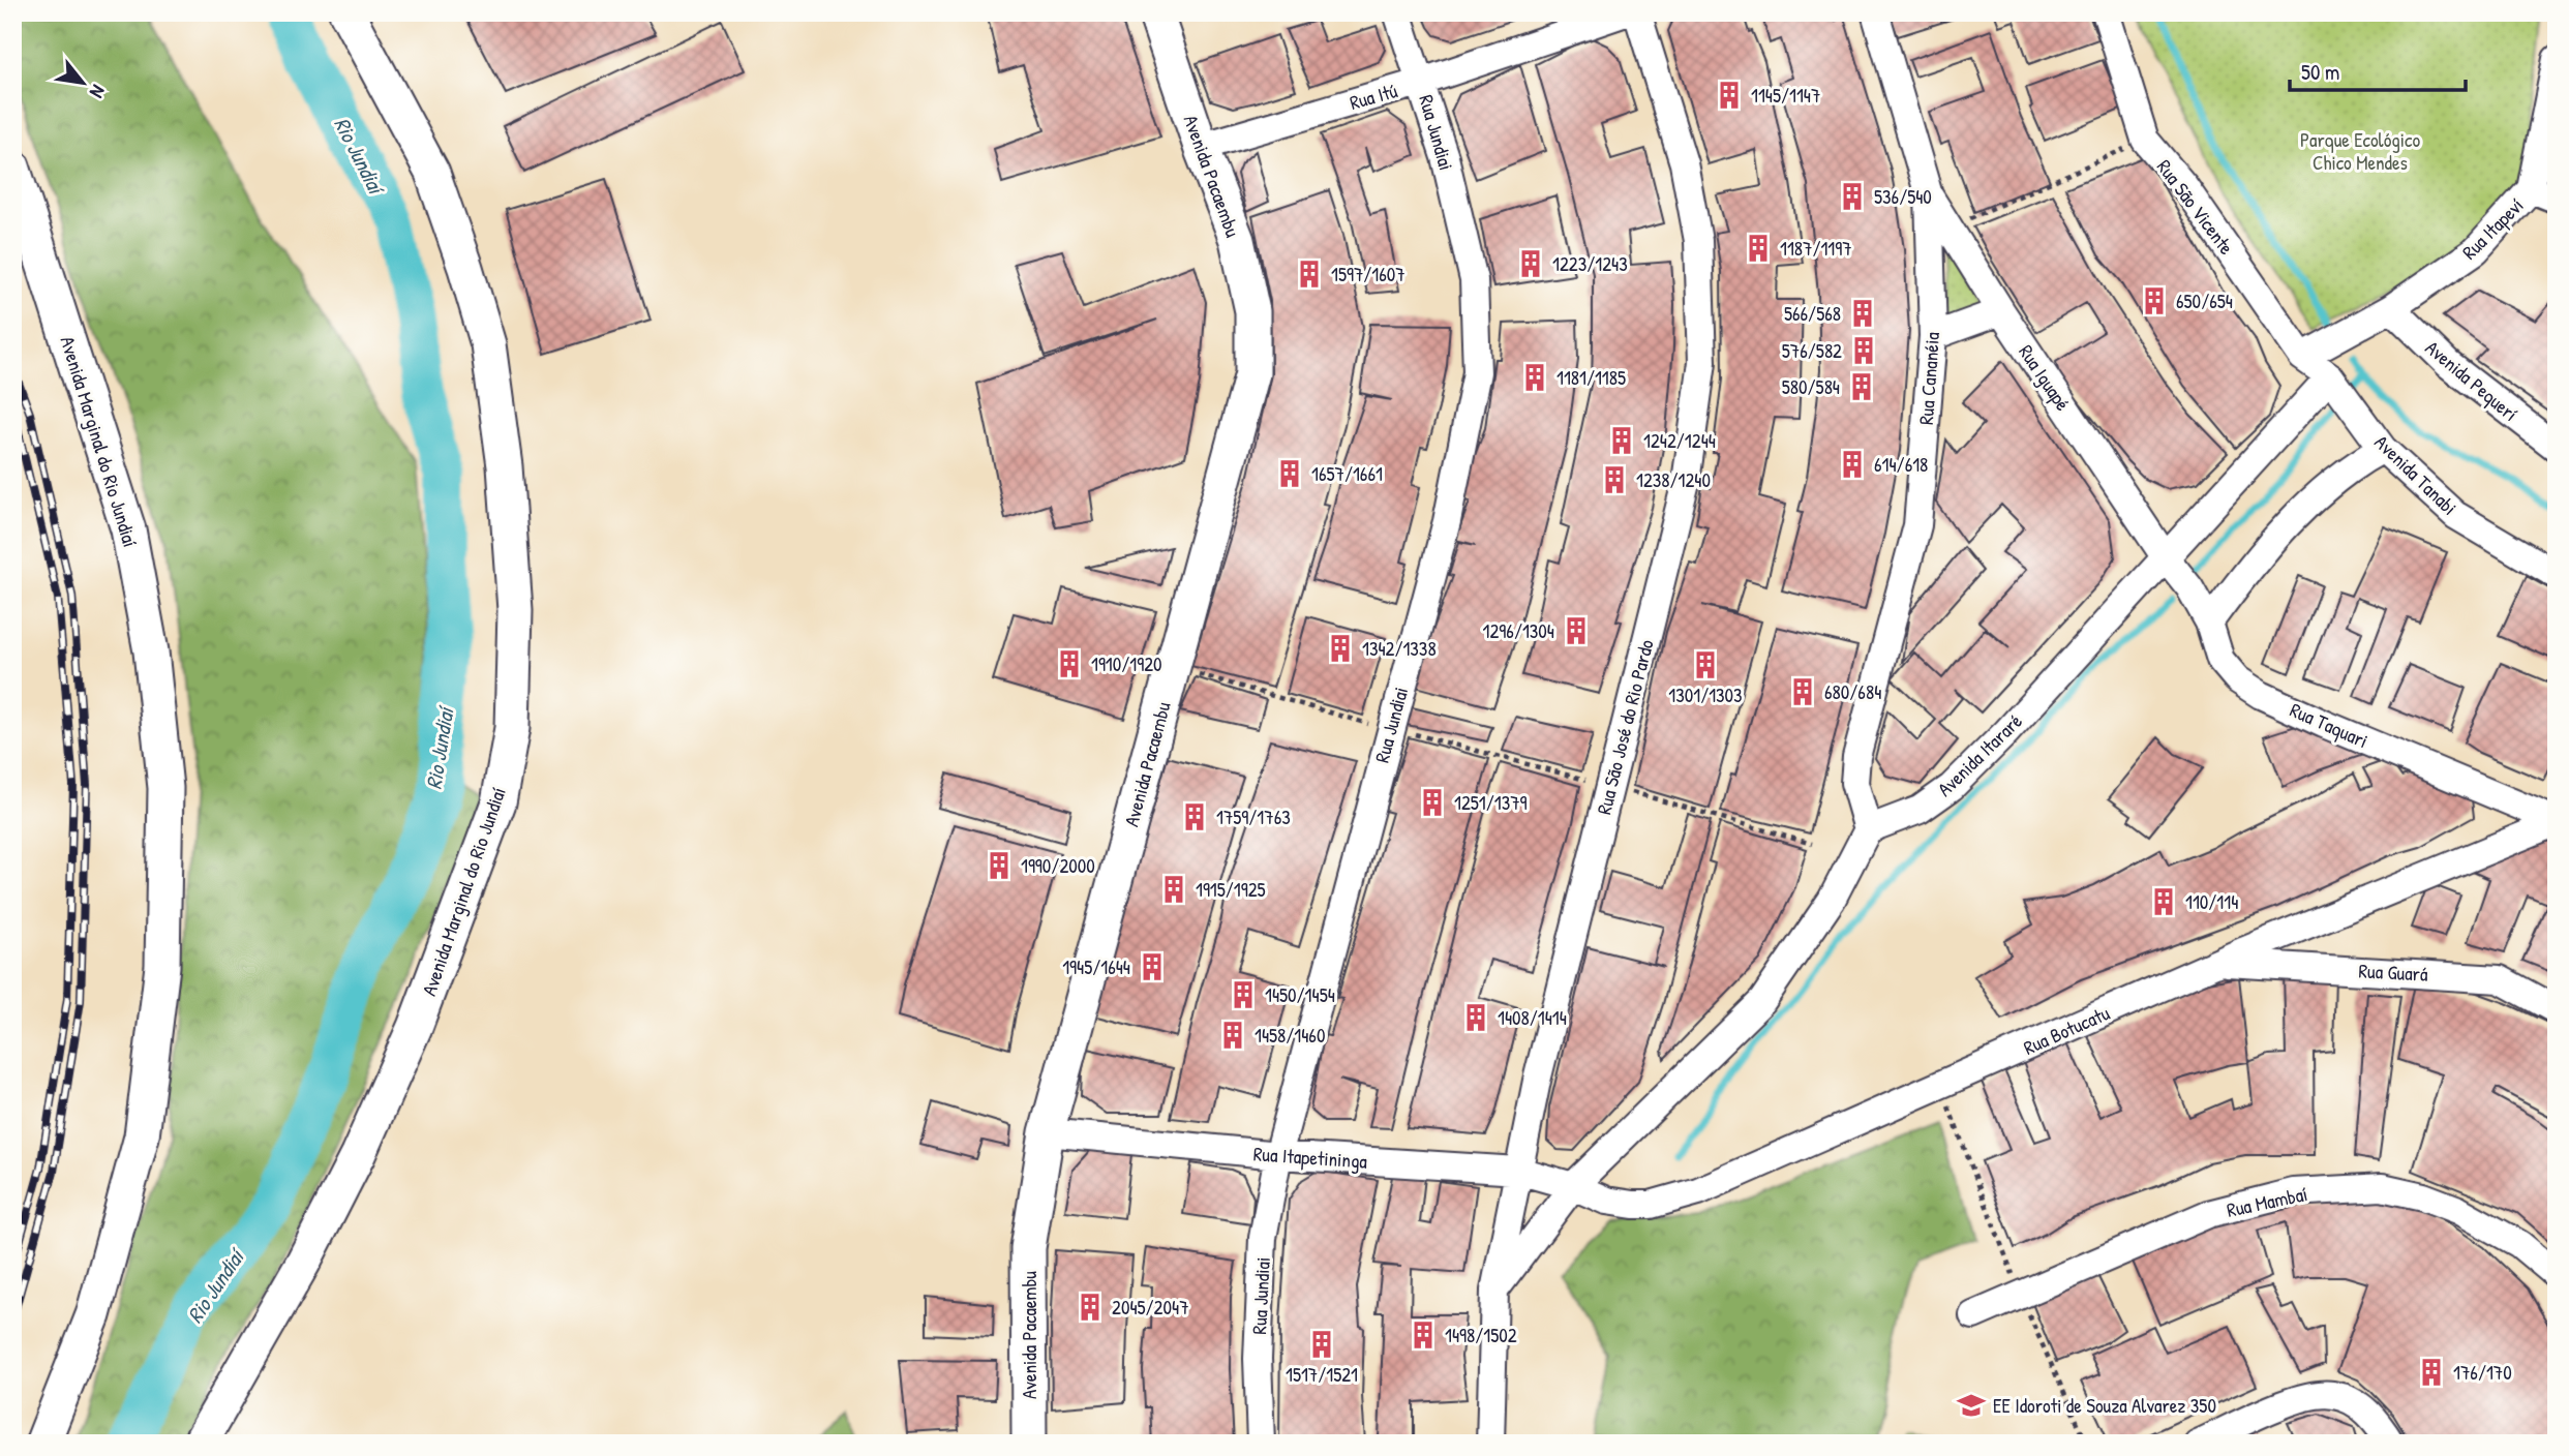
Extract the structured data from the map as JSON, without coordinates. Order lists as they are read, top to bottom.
{
  "streets": {
    "main road": ["Avenida Pacaembu", "Avenida Marginal do Rio Jundiaí"],
    "street": [
      "Rua Itú",
      "Rua Jundiai",
      "Rua São Vicente",
      "Rua Itapeví",
      "Rua Iguapé",
      "Rua Cananéia",
      "Avenida Pequerí",
      "Avenida Tanabi",
      "Rua Taquari",
      "Rua São José do Rio Pardo",
      "Avenida Itararé",
      "Rua Guará",
      "Rua Botucatu",
      "Rua Itapetininga",
      "Rua Mambaí"
    ]
  },
  "crossings": [
    ["Rua Itú", "Rua Jundiai"],
    ["Rua Itú", "Avenida Pacaembu"],
    ["Rua Jundiai", "Rua Itapetininga"],
    ["Avenida Pacaembu", "Rua Itapetininga"],
    ["Rua São Vicente", "Rua Itapeví"],
    ["Rua São Vicente", "Avenida Tanabi"],
    ["Rua São Vicente", "Avenida Itararé"],
    ["Rua Itapeví", "Avenida Pequerí"],
    ["Rua Iguapé", "Rua Cananéia"],
    ["Rua Iguapé", "Rua Taquari"],
    ["Rua Iguapé", "Avenida Itararé"],
    ["Rua Cananéia", "Avenida Itararé"],
    ["Avenida Tanabi", "Avenida Itararé"],
    ["Rua Taquari", "Avenida Itararé"],
    ["Rua Taquari", "Rua Botucatu"],
    ["Rua São José do Rio Pardo", "Rua Itapetininga"],
    ["Rua Guará", "Rua Botucatu"],
    ["Rua Botucatu", "Rua Itapetininga"]
  ],
  "water": ["Rio Jundiaí"],
  "parks": ["Parque Ecológico Chico Mendes"],
  "places": {
    "building": [
      "1145/1147",
      "536/540",
      "1187/1197",
      "1223/1243",
      "1597/1607",
      "650/654",
      "566/568",
      "576/582",
      "1181/1185",
      "580/584",
      "1242/1244",
      "614/618",
      "1657/1661",
      "1238/1240",
      "1296/1304",
      "1342/1338",
      "1910/1920",
      "1301/1303",
      "680/684",
      "1251/1379",
      "1759/1763",
      "1990/2000",
      "1915/1925",
      "110/114",
      "1945/1644",
      "1450/1454",
      "1408/1414",
      "1458/1460",
      "2045/2047",
      "1498/1502",
      "1517/1521",
      "176/170"
    ],
    "school or university": ["EE Idoroti de Souza Alvarez 350"]
  },
  "scale_bar": "50 m",
  "north": "bottom right"
}
